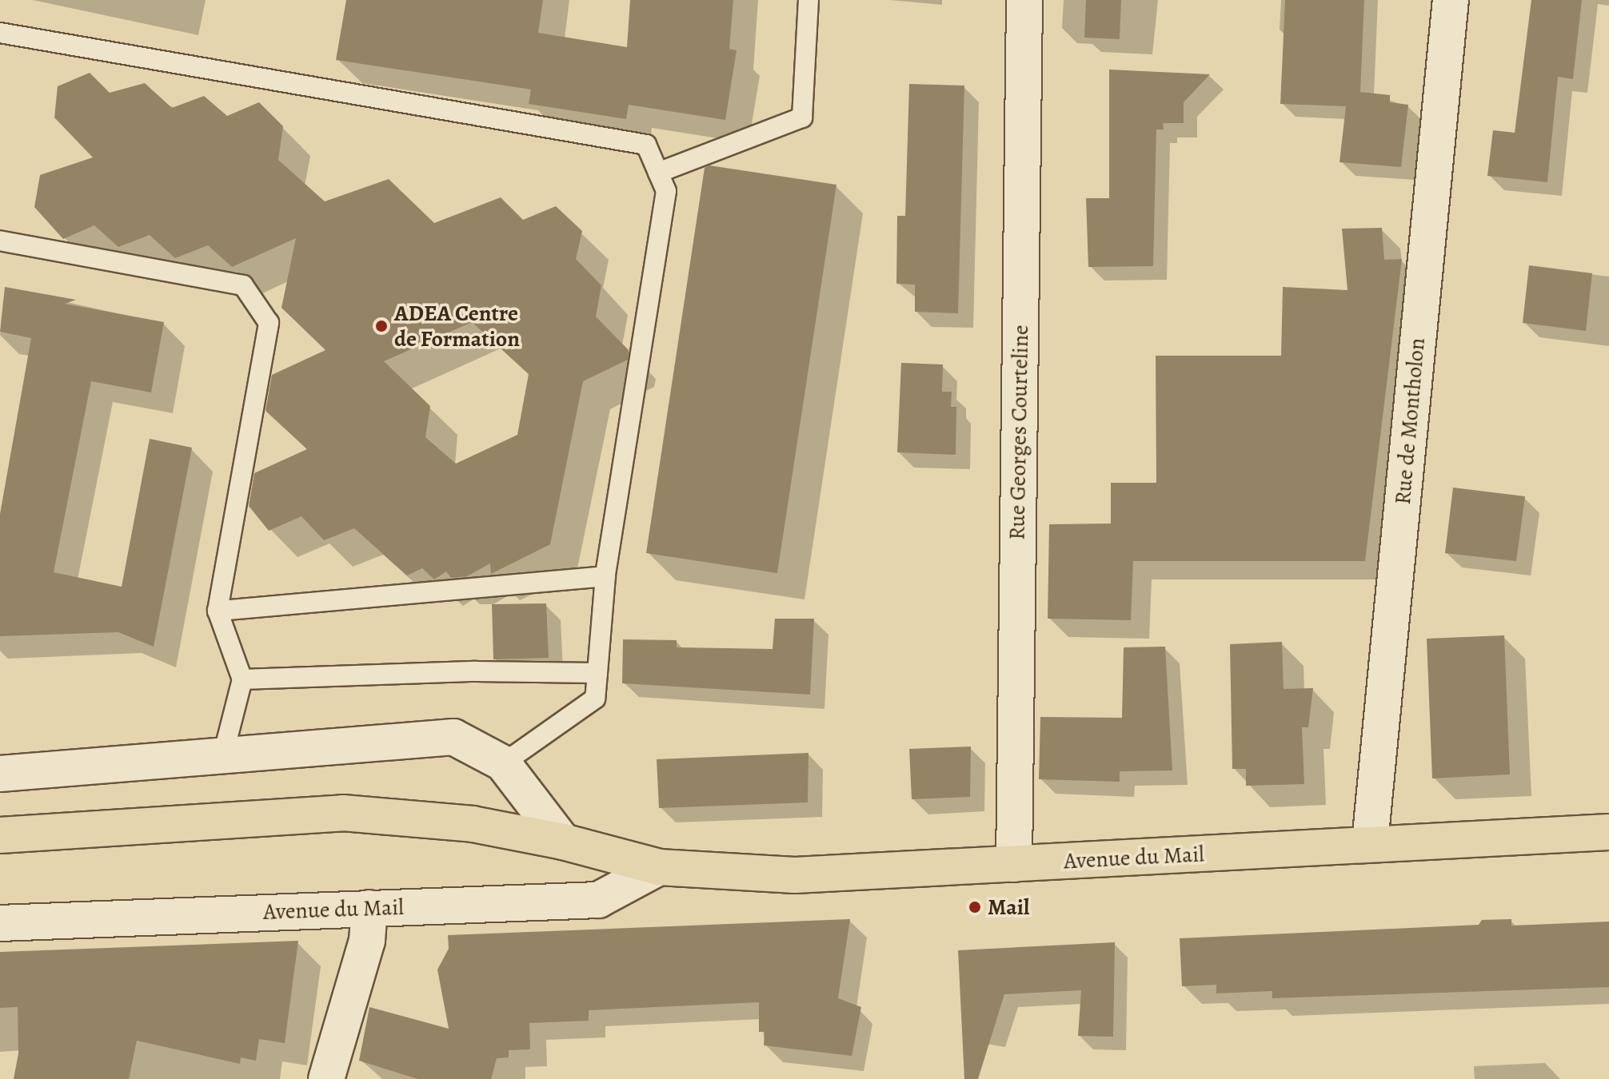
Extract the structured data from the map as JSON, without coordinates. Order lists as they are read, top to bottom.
{
  "streets": {
    "main road": ["Avenue du Mail"],
    "street": ["Rue de Montholon", "Rue Georges Courteline"]
  },
  "crossings": [
    ["Rue de Montholon", "Avenue du Mail"],
    ["Rue Georges Courteline", "Avenue du Mail"]
  ],
  "places": ["ADEA Centre de Formation", "Mail"]
}
